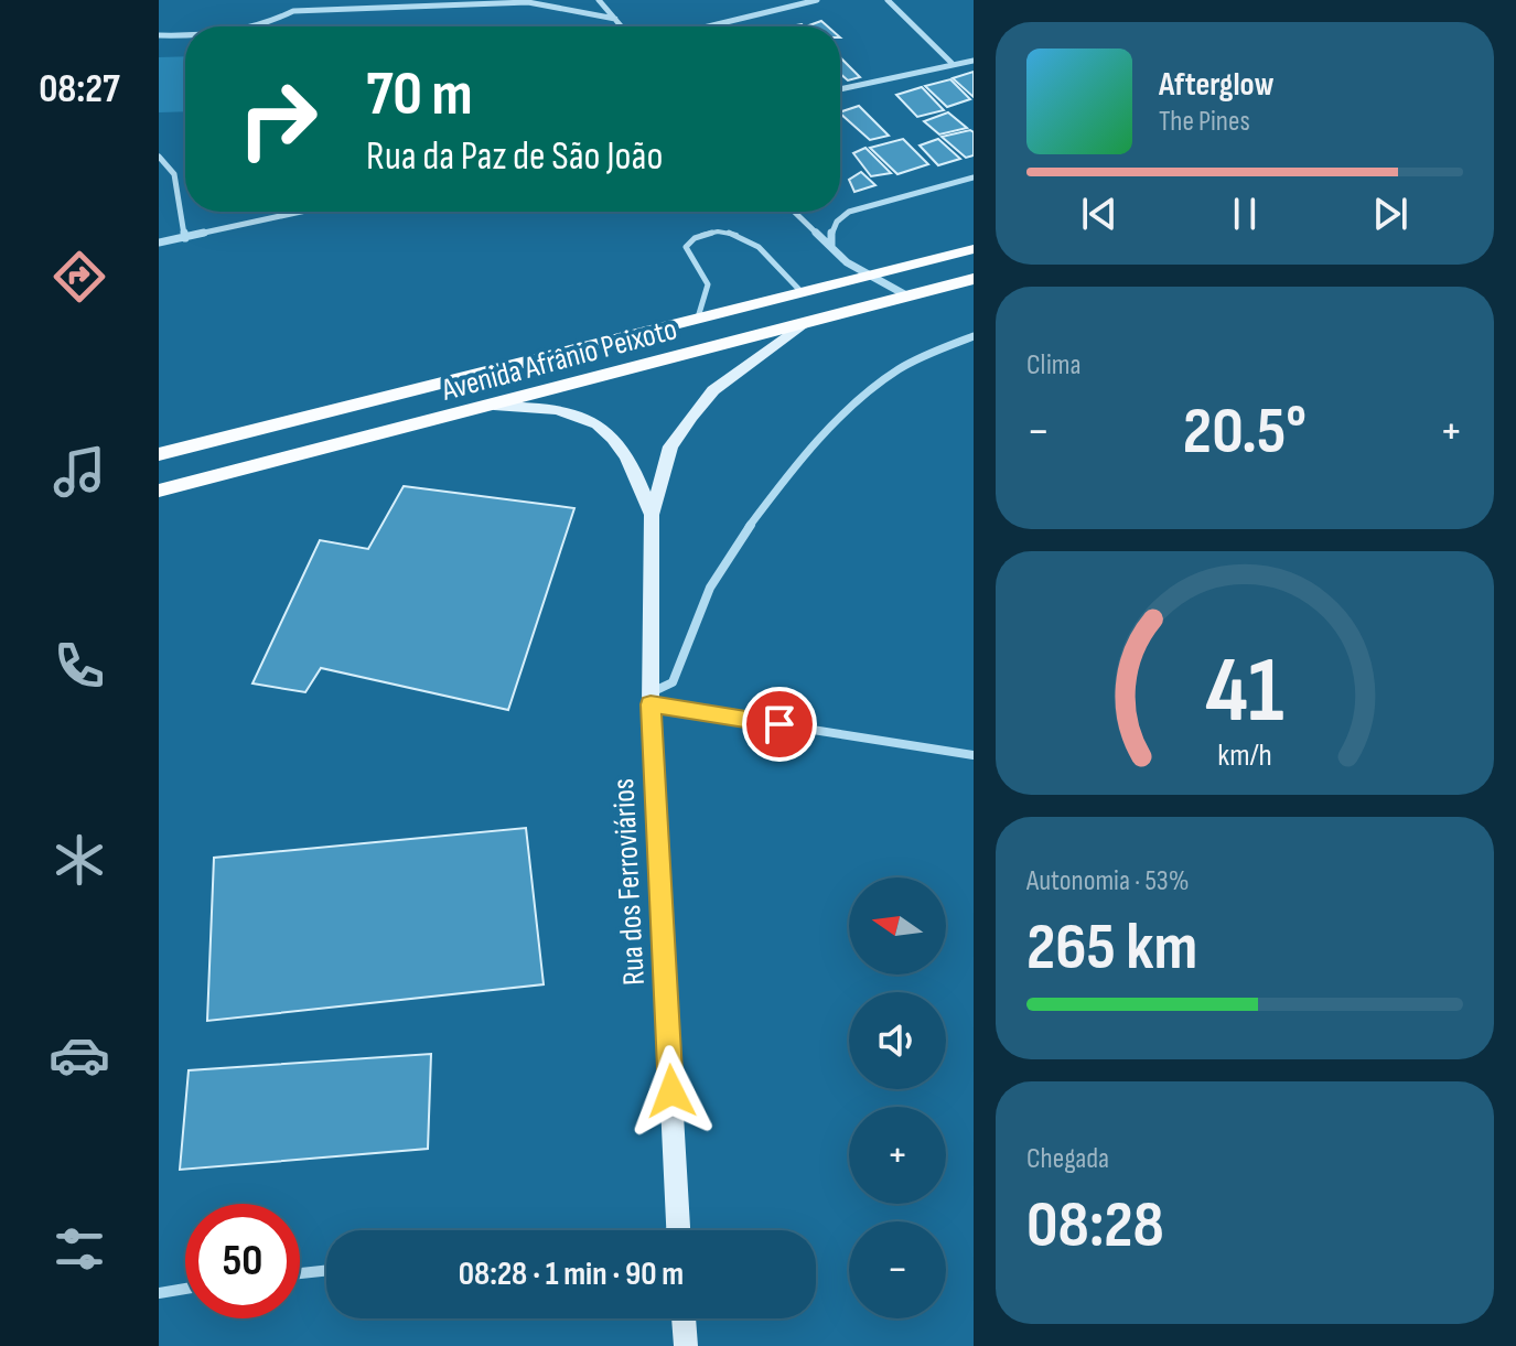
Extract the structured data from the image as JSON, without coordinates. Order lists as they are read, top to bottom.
{
  "streets": {
    "main road": ["Avenida Afrânio Peixoto", "Rua dos Ferroviários"]
  },
  "crossings": [
    ["Avenida Afrânio Peixoto", "Rua dos Ferroviários"]
  ],
  "north": "left",
  "page": {
    "tabs": "08:27",
    "turn": ["70 m", "Rua da Paz de São João"],
    "song": ["Afterglow", "The Pines"],
    "tile": [
      "Clima",
      ["Autonomia · 53%", "265 km"],
      ["Chegada", "08:28"]
    ],
    "heat": ["−", "20.5°", "+"],
    "map_buttons": ["+", "−"],
    "limit": "50",
    "trip": "08:28 · 1 min · 90 m",
    "gauge": ["41", "km/h"]
  }
}
